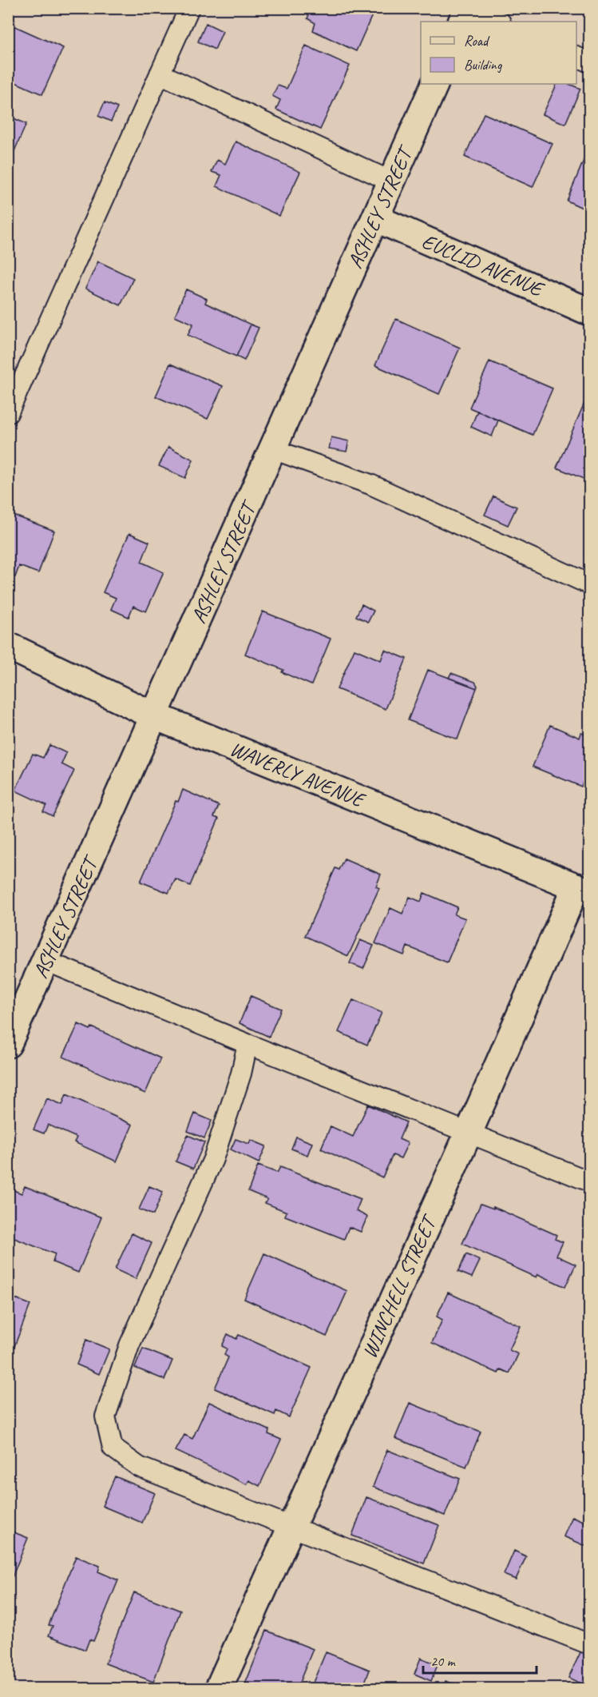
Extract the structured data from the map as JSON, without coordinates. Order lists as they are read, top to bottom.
{
  "streets": {
    "street": [
      "ASHLEY STREET",
      "EUCLID AVENUE",
      "WAVERLY AVENUE",
      "WINCHELL STREET"
    ]
  },
  "crossings": [
    ["ASHLEY STREET", "EUCLID AVENUE"],
    ["ASHLEY STREET", "WAVERLY AVENUE"],
    ["WAVERLY AVENUE", "WINCHELL STREET"]
  ],
  "legend": ["Road", "Building"],
  "scale_bar": "20 m"
}
